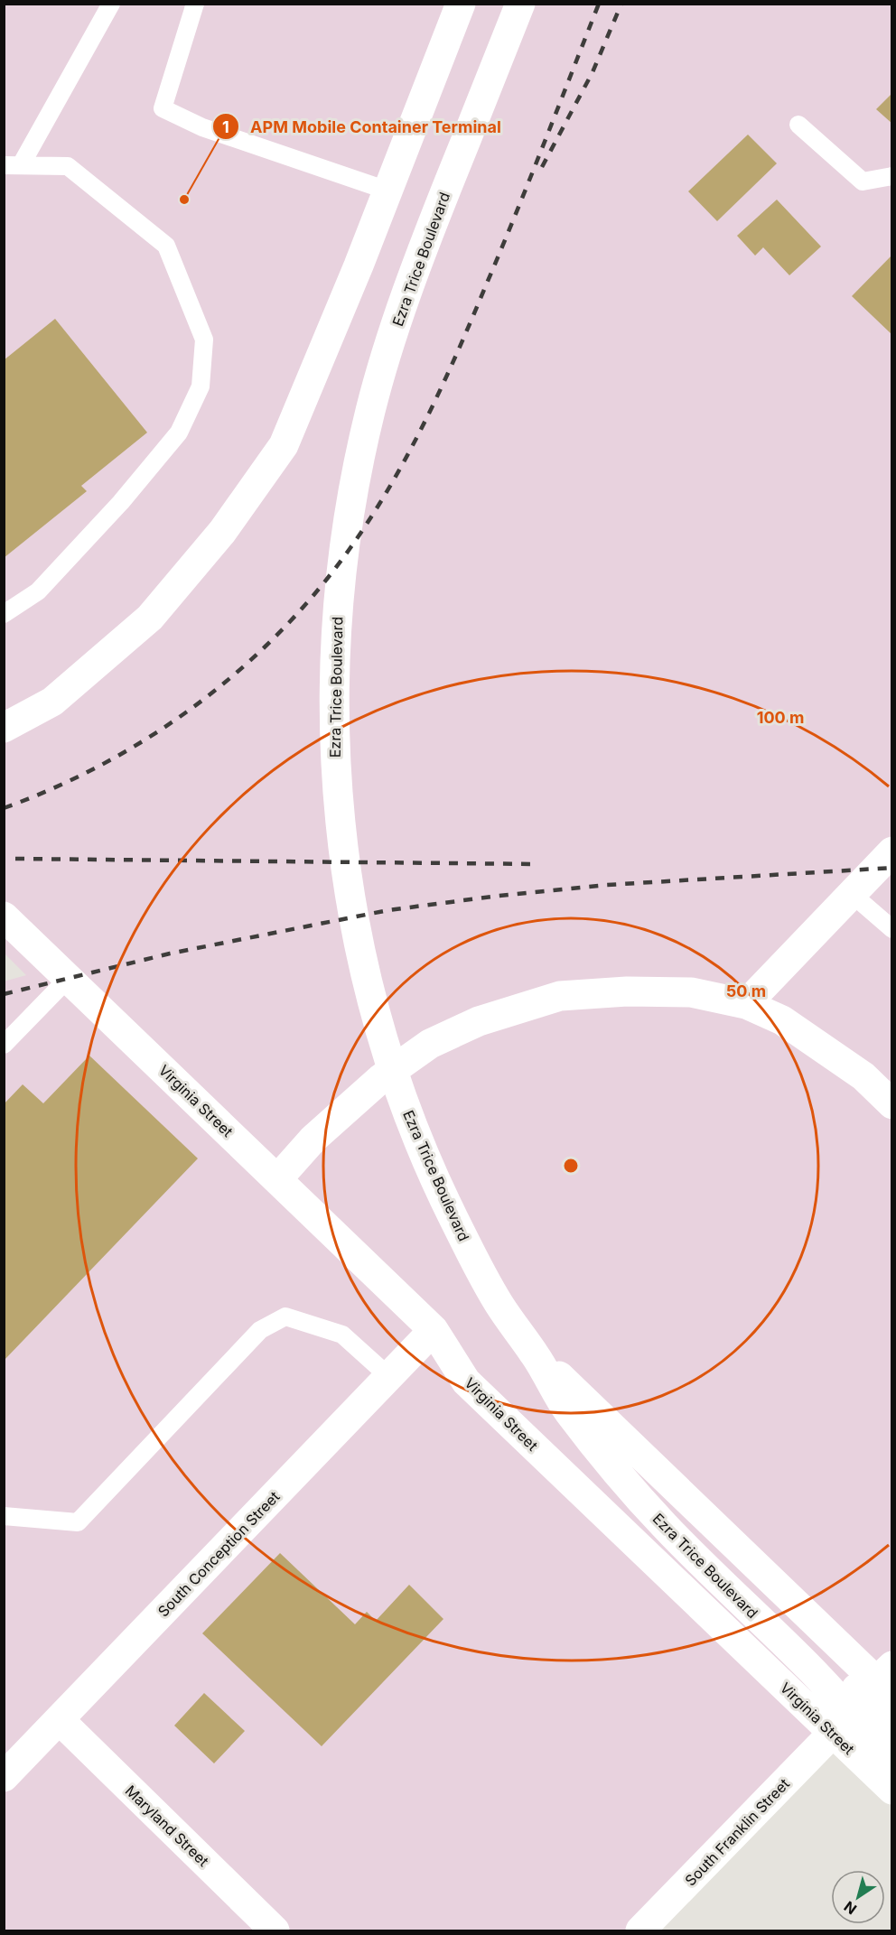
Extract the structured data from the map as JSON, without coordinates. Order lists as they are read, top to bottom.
{
  "streets": {
    "street": [
      "Ezra Trice Boulevard",
      "Virginia Street",
      "South Conception Street",
      "Maryland Street",
      "South Franklin Street"
    ]
  },
  "crossings": [
    ["Virginia Street", "South Conception Street"],
    ["Virginia Street", "South Franklin Street"],
    ["South Conception Street", "Maryland Street"]
  ],
  "places": ["APM Mobile Container Terminal"],
  "north": "bottom left",
  "rings": ["100 m", "50 m"]
}
